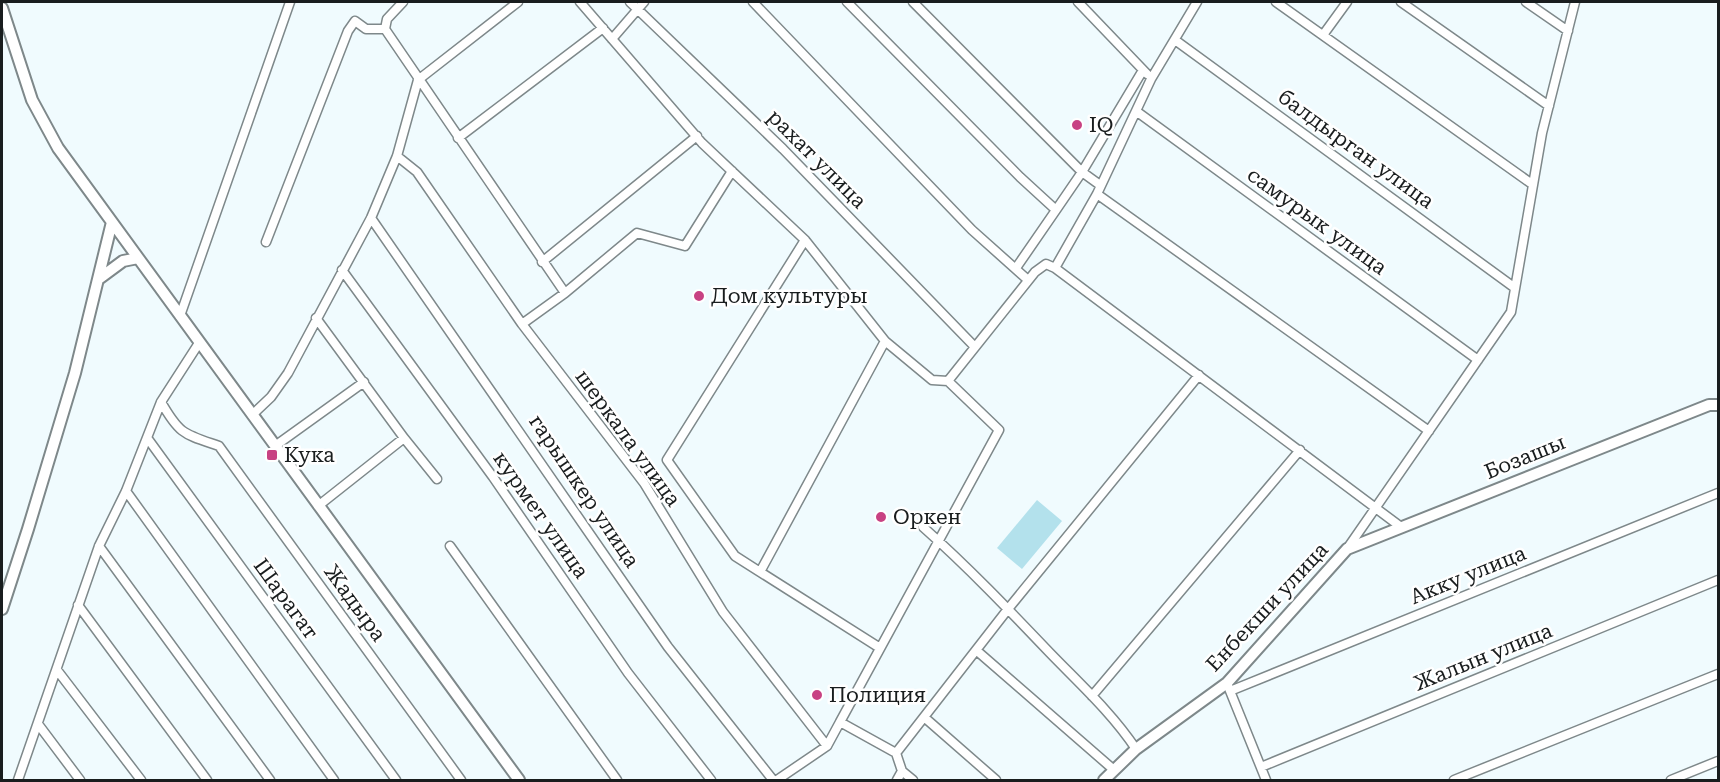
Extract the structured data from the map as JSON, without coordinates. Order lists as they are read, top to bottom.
{
  "streets": {
    "main road": ["Бозашы", "Енбекши улица"],
    "street": [
      "балдырган улица",
      "рахат улица",
      "самурык улица",
      "шеркала улица",
      "гарышкер улица",
      "курмет улица",
      "Акку улица",
      "Шарагат",
      "Жадыра",
      "Жалын улица"
    ]
  },
  "crossings": [
    ["Бозашы", "Енбекши улица"],
    ["Акку улица", "Енбекши улица"]
  ],
  "places": {
    "other": [
      "IQ",
      "Дом культуры",
      "Оркен",
      "Полиция"
    ],
    "transit": ["Кука"]
  }
}
